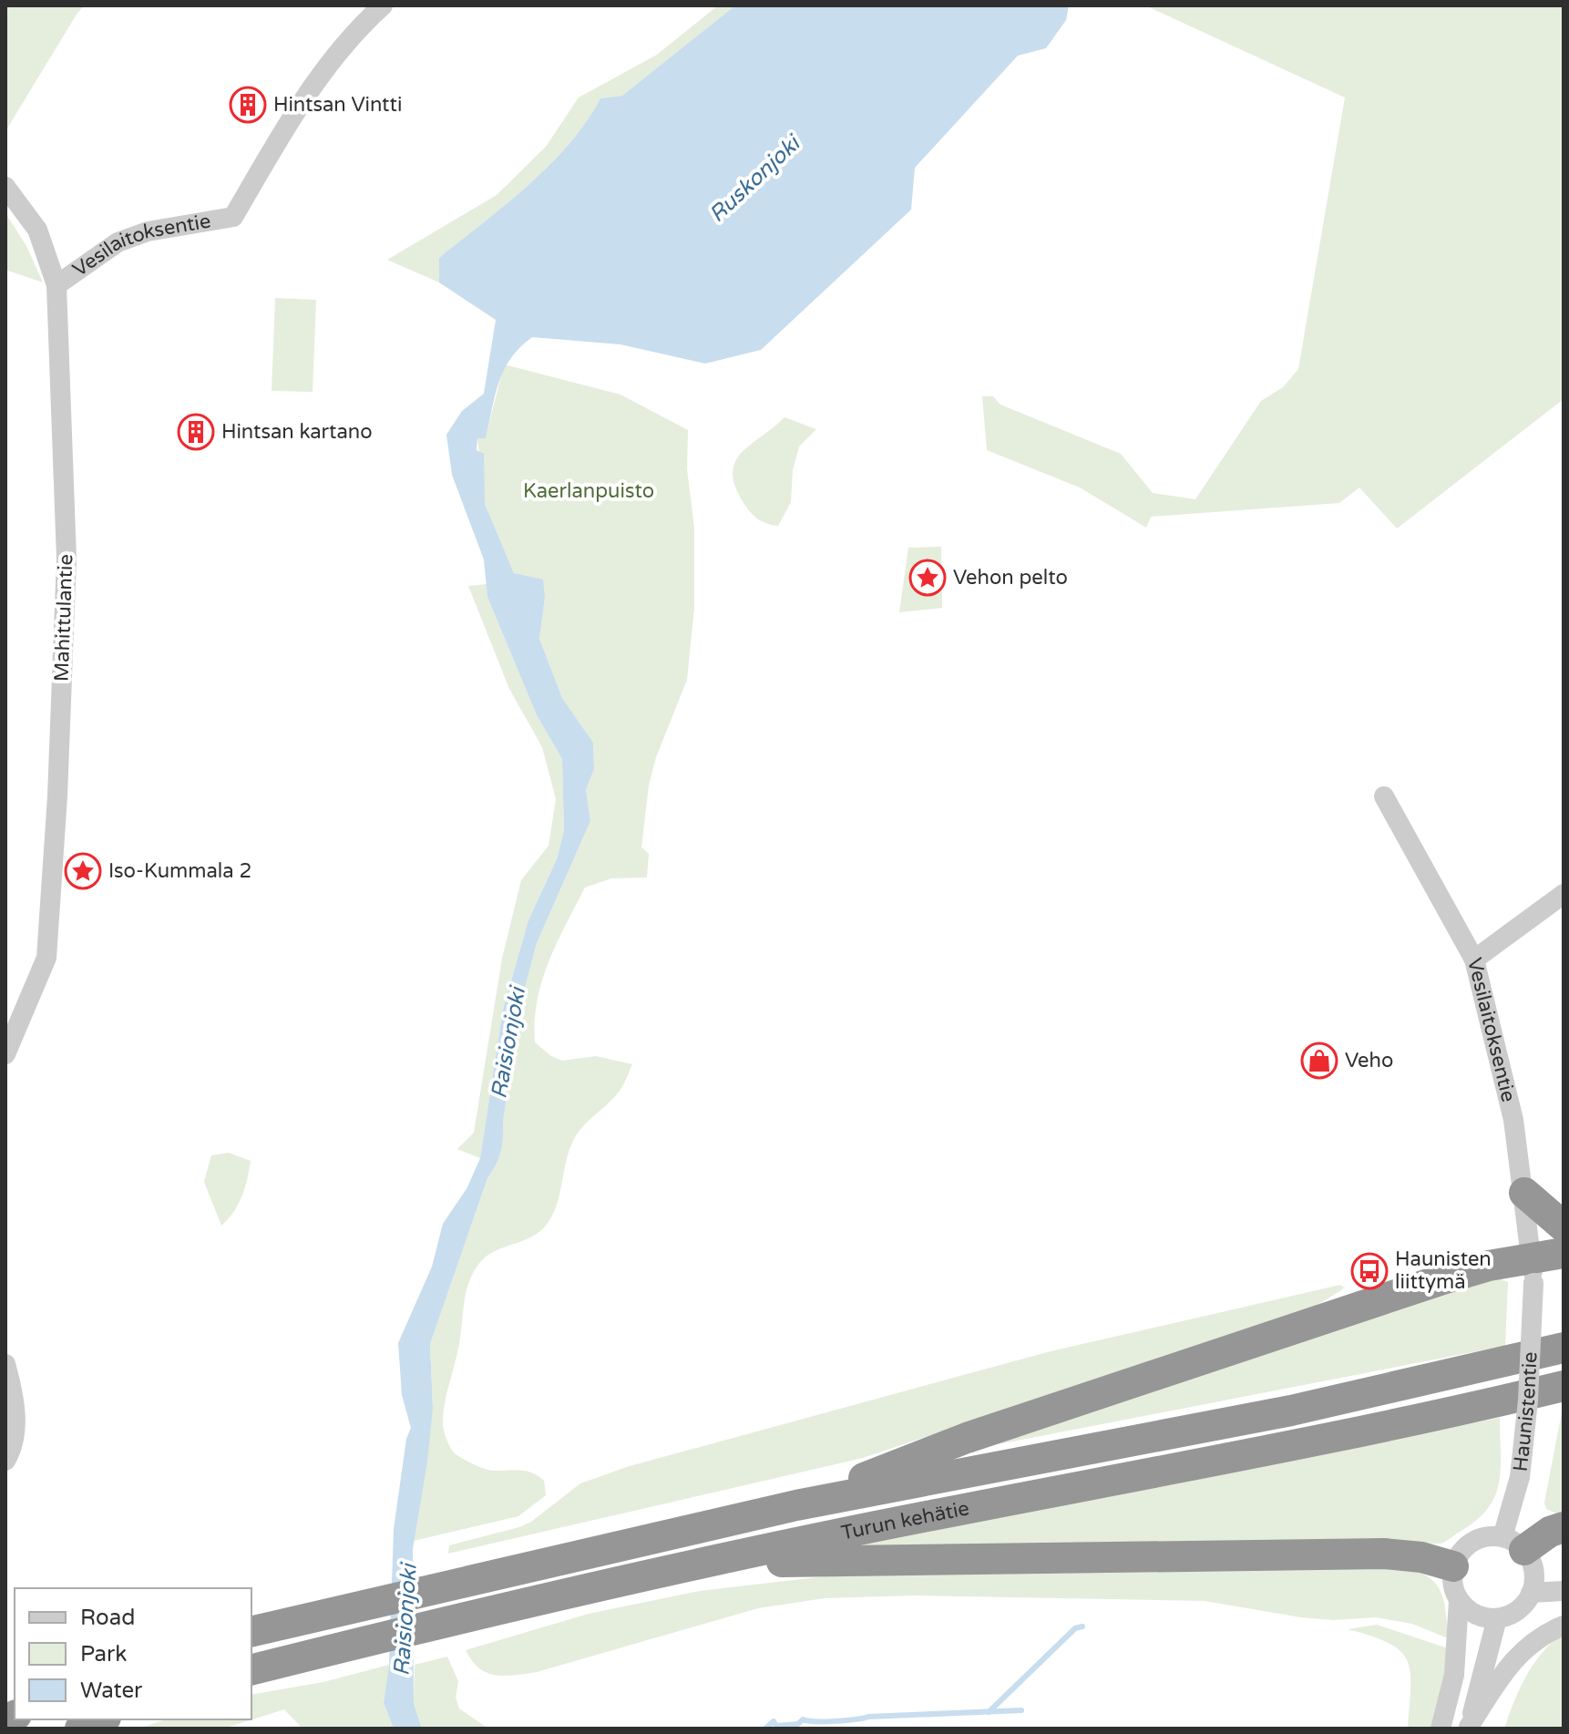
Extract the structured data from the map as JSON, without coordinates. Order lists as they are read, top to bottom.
{
  "streets": {
    "highway": ["Turun kehätie"],
    "street": ["Vesilaitoksentie", "Mahittulantie", "Haunistentie"]
  },
  "crossings": [
    ["Vesilaitoksentie", "Mahittulantie"],
    ["Vesilaitoksentie", "Haunistentie"]
  ],
  "water": ["Ruskonjoki", "Raisionjoki"],
  "parks": ["Kaerlanpuisto"],
  "places": {
    "building": ["Hintsan Vintti", "Hintsan kartano"],
    "place": ["Vehon pelto", "Iso-Kummala 2"],
    "shop": ["Veho"],
    "bus stop": ["Haunisten liittymä"]
  },
  "legend": ["Road", "Park", "Water"]
}
